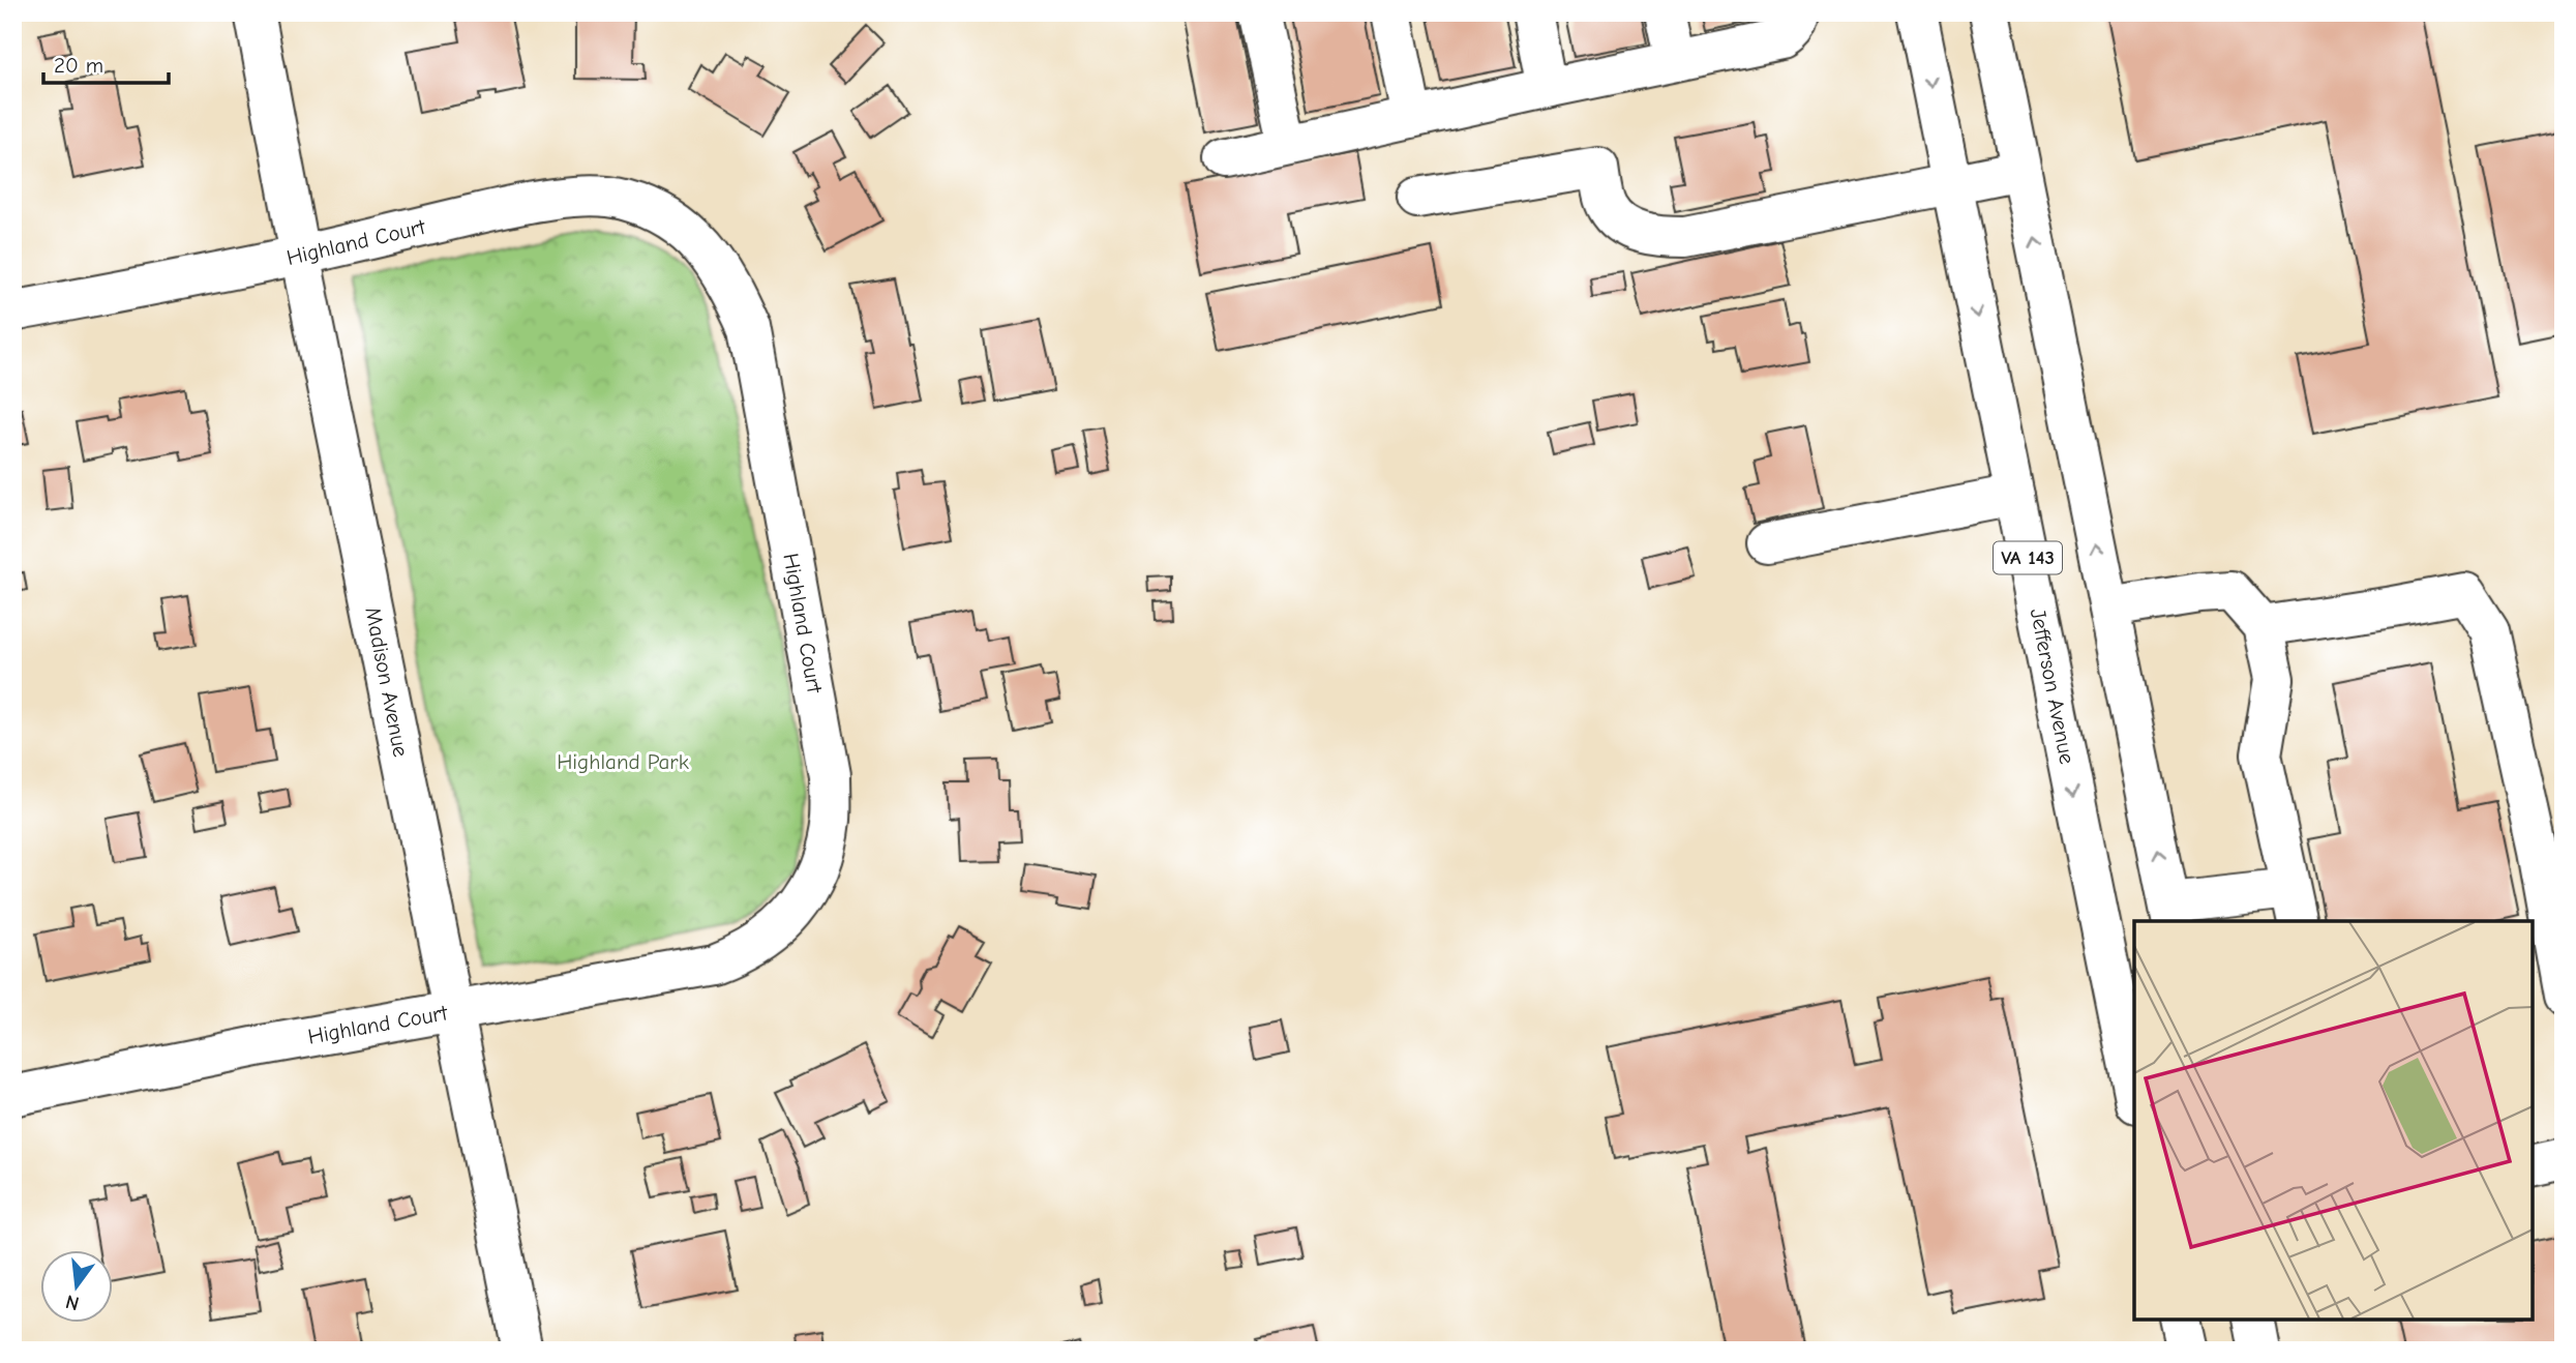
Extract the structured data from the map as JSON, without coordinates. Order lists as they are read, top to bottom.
{
  "streets": {
    "street": [
      "Highland Court",
      "VA 143",
      "Madison Avenue",
      "Jefferson Avenue"
    ]
  },
  "crossings": [
    ["Highland Court", "Madison Avenue"]
  ],
  "parks": ["Highland Park"],
  "scale_bar": "20 m",
  "north": "bottom"
}
